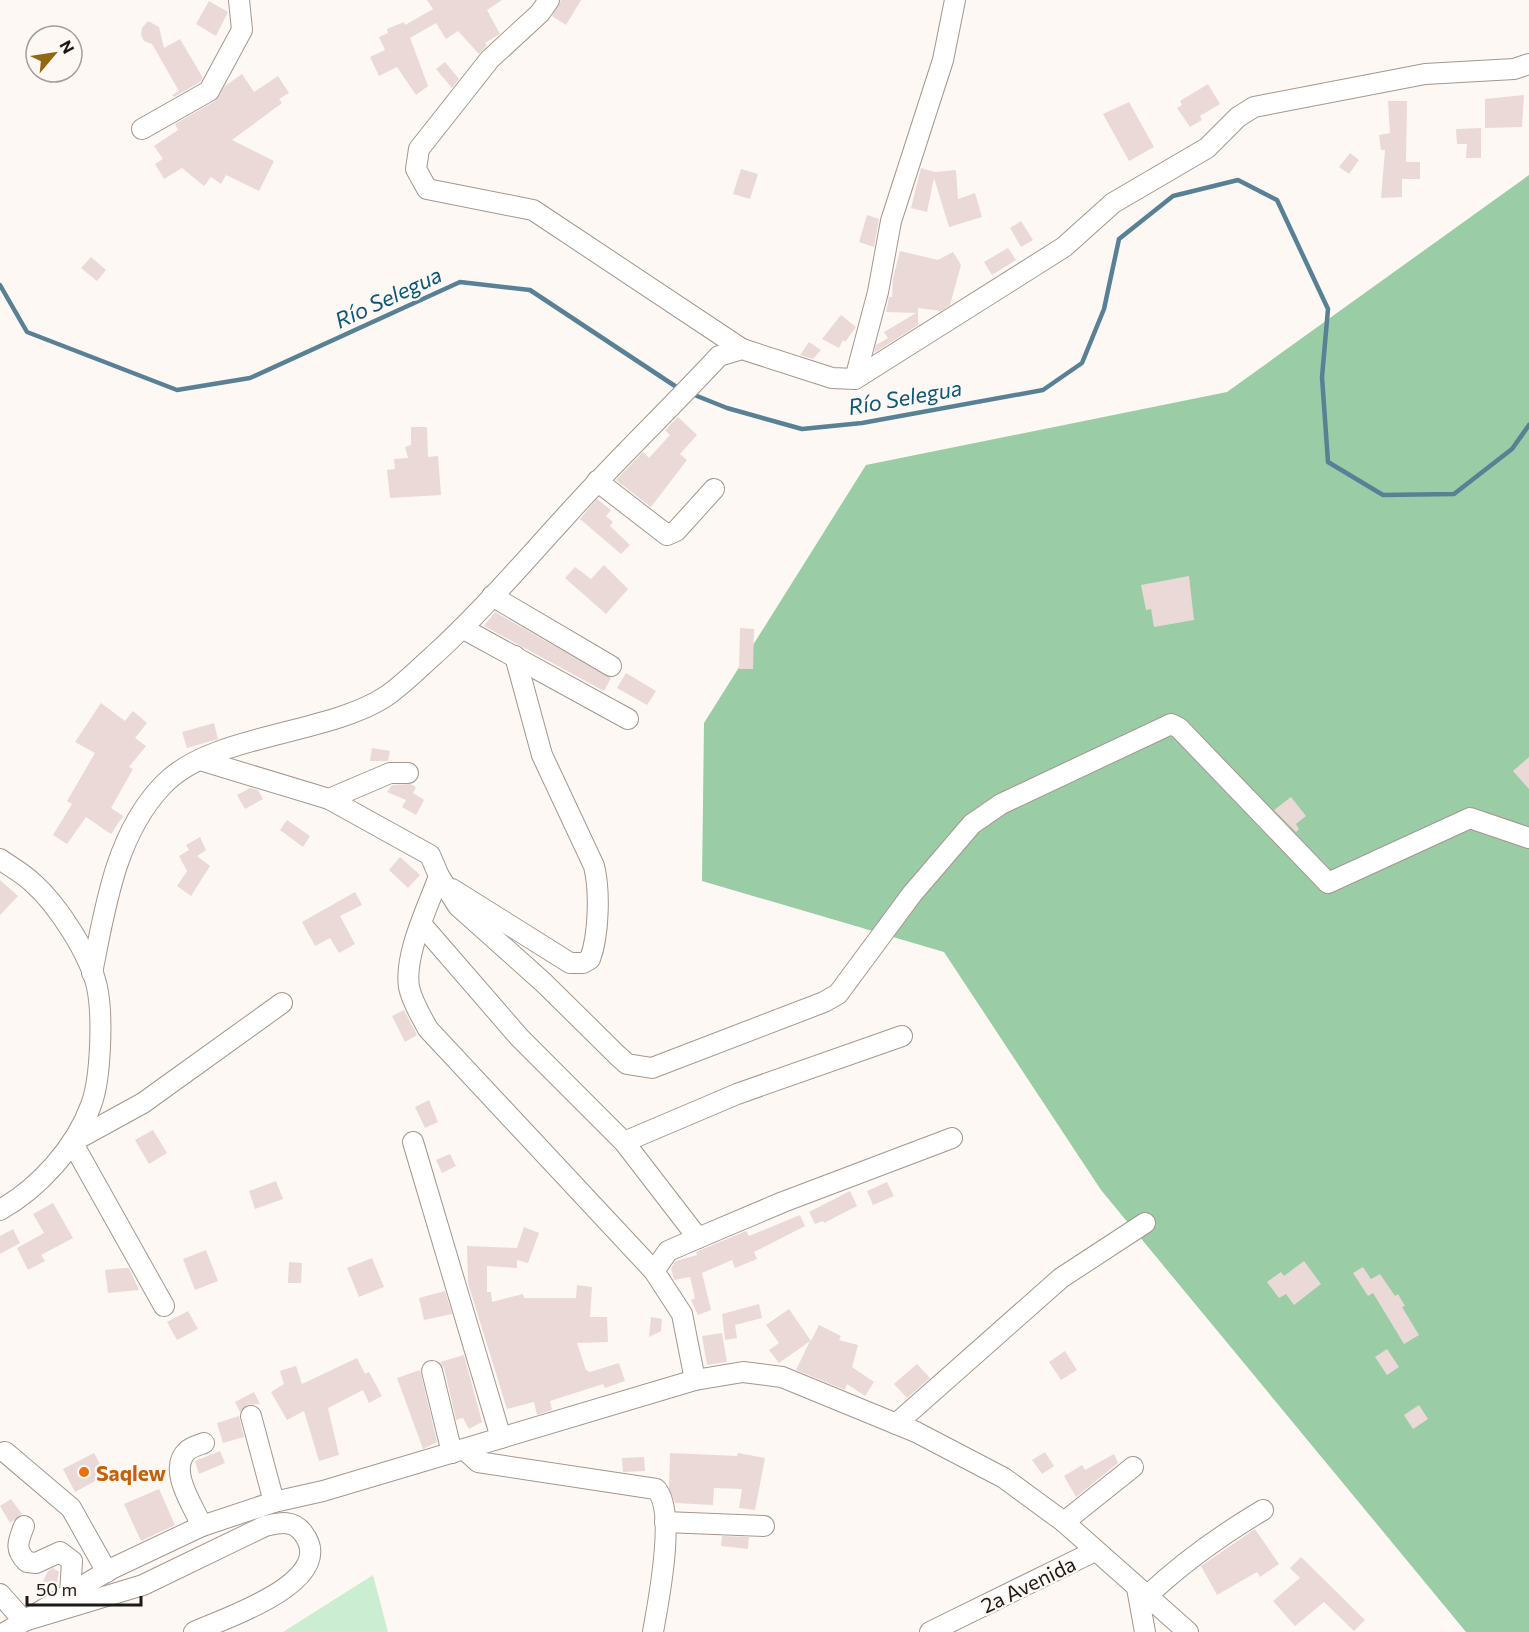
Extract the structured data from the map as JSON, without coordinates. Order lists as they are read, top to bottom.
{
  "streets": {
    "street": ["2a Avenida"]
  },
  "water": ["Río Selegua"],
  "places": ["Saqlew"],
  "scale_bar": "50 m",
  "north": "top right"
}
